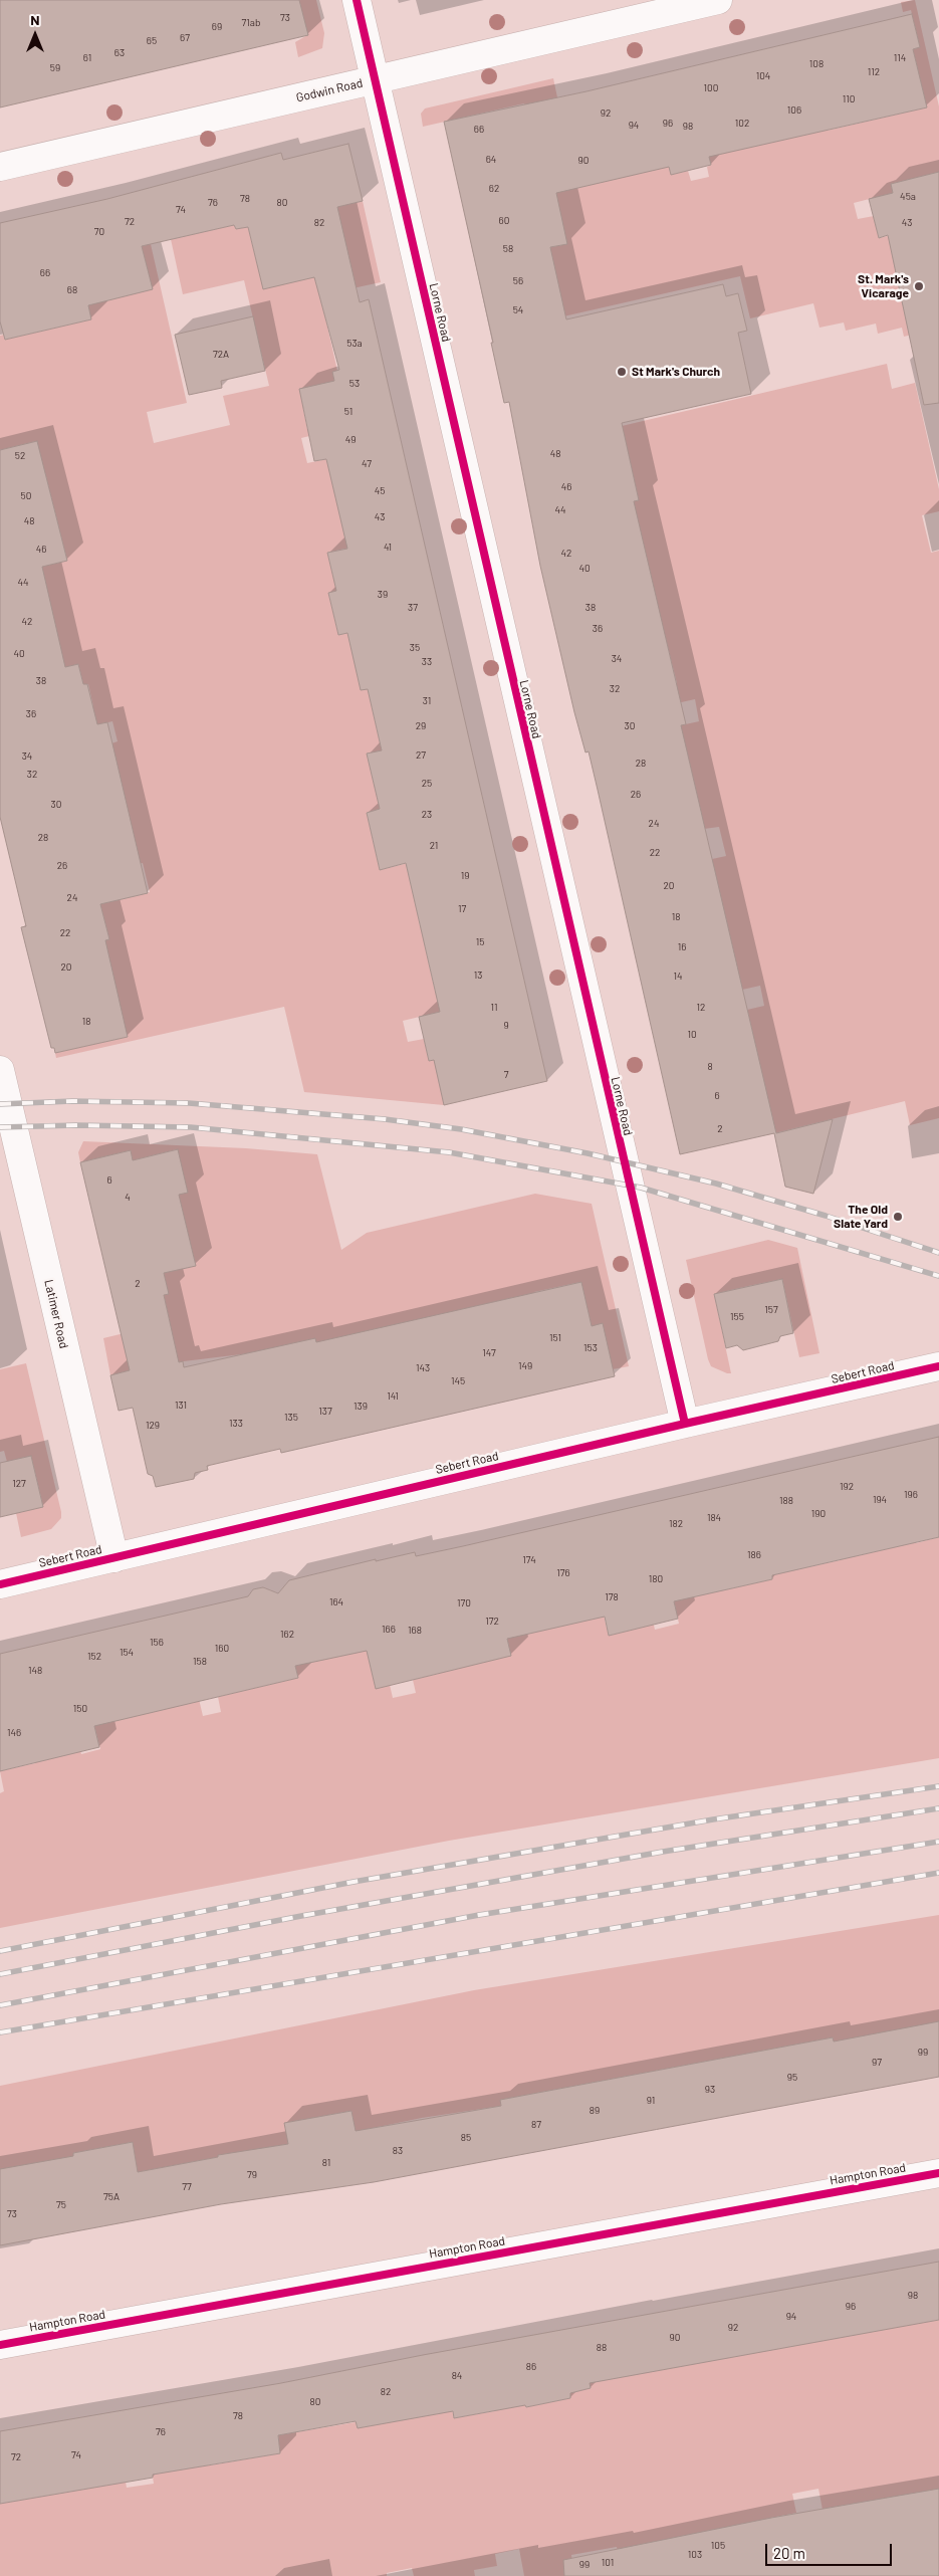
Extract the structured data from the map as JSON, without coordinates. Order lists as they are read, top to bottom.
{
  "streets": {
    "street": [
      "Godwin Road",
      "Lorne Road",
      "Latimer Road",
      "Sebert Road",
      "Hampton Road"
    ]
  },
  "crossings": [
    ["Godwin Road", "Lorne Road"],
    ["Lorne Road", "Sebert Road"],
    ["Latimer Road", "Sebert Road"]
  ],
  "places": ["St. Mark's Vicarage", "St Mark's Church", "The Old Slate Yard"],
  "house_numbers": [
    "73",
    "71ab",
    "69",
    "67",
    "65",
    "63",
    "61",
    "114",
    "108",
    "59",
    "112",
    "104",
    "100",
    "110",
    "106",
    "92",
    "96",
    "102",
    "94",
    "98",
    "66",
    "64",
    "90",
    "62",
    "45a",
    "78",
    "76",
    "80",
    "74",
    "60",
    "72",
    "82",
    "43",
    "70",
    "58",
    "66",
    "56",
    "68",
    "54",
    "53a",
    "72A",
    "53",
    "51",
    "49",
    "48",
    "52",
    "47",
    "46",
    "45",
    "50",
    "44",
    "43",
    "48",
    "41",
    "46",
    "42",
    "40",
    "44",
    "39",
    "37",
    "38",
    "42",
    "36",
    "35",
    "40",
    "34",
    "33",
    "38",
    "32",
    "31",
    "36",
    "29",
    "30",
    "27",
    "34",
    "28",
    "32",
    "25",
    "26",
    "30",
    "23",
    "24",
    "28",
    "21",
    "22",
    "26",
    "19",
    "20",
    "24",
    "17",
    "18",
    "22",
    "15",
    "16",
    "20",
    "13",
    "14",
    "11",
    "12",
    "18",
    "9",
    "10",
    "8",
    "7",
    "6",
    "2",
    "6",
    "4",
    "2",
    "157",
    "155",
    "151",
    "153",
    "147",
    "149",
    "143",
    "145",
    "141",
    "131",
    "139",
    "137",
    "135",
    "133",
    "129",
    "127",
    "192",
    "196",
    "194",
    "188",
    "190",
    "184",
    "182",
    "186",
    "174",
    "176",
    "180",
    "178",
    "164",
    "170",
    "172",
    "166",
    "168",
    "162",
    "156",
    "160",
    "154",
    "152",
    "158",
    "148",
    "150",
    "146",
    "99",
    "97",
    "95",
    "93",
    "91",
    "89",
    "87",
    "85",
    "83",
    "81",
    "79",
    "77",
    "75A",
    "75",
    "73",
    "98",
    "96",
    "94",
    "92",
    "90",
    "88",
    "86",
    "84",
    "82",
    "80",
    "78",
    "76",
    "74",
    "72",
    "105",
    "103",
    "101",
    "99"
  ],
  "scale_bar": "20 m",
  "north": "top"
}
